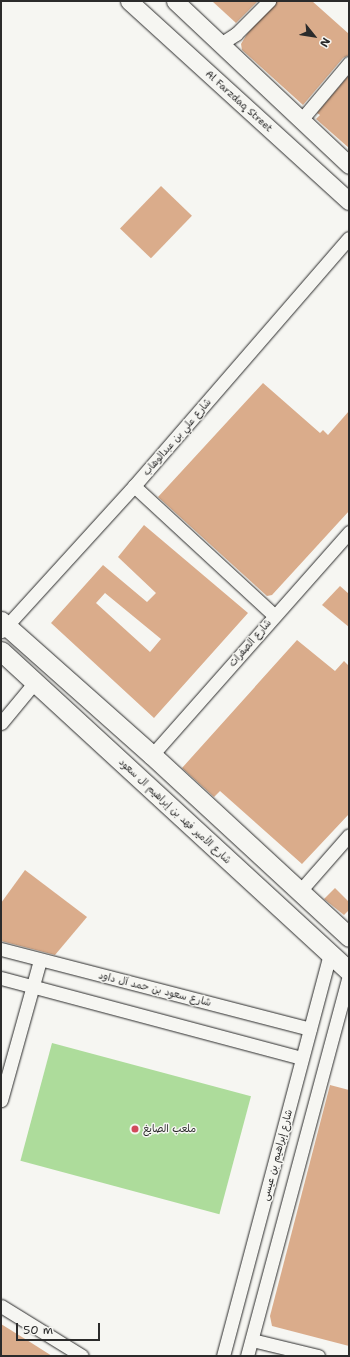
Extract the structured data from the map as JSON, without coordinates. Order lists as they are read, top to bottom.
{
  "streets": {
    "main road": ["شارع الأمير فهد بن إبراهيم ال سعود"],
    "street": [
      "Al Farzdaq Street",
      "شارع علي بن عبدالوهاب",
      "شارع الصفرات",
      "شارع سعود بن حمد آل داود",
      "شارع إبراهيم بن عيسى"
    ]
  },
  "crossings": [
    ["شارع الأمير فهد بن إبراهيم ال سعود", "شارع إبراهيم بن عيسى"],
    ["شارع سعود بن حمد آل داود", "شارع إبراهيم بن عيسى"]
  ],
  "places": ["ملعب الصايغ"],
  "scale_bar": "50 m",
  "north": "bottom right"
}
